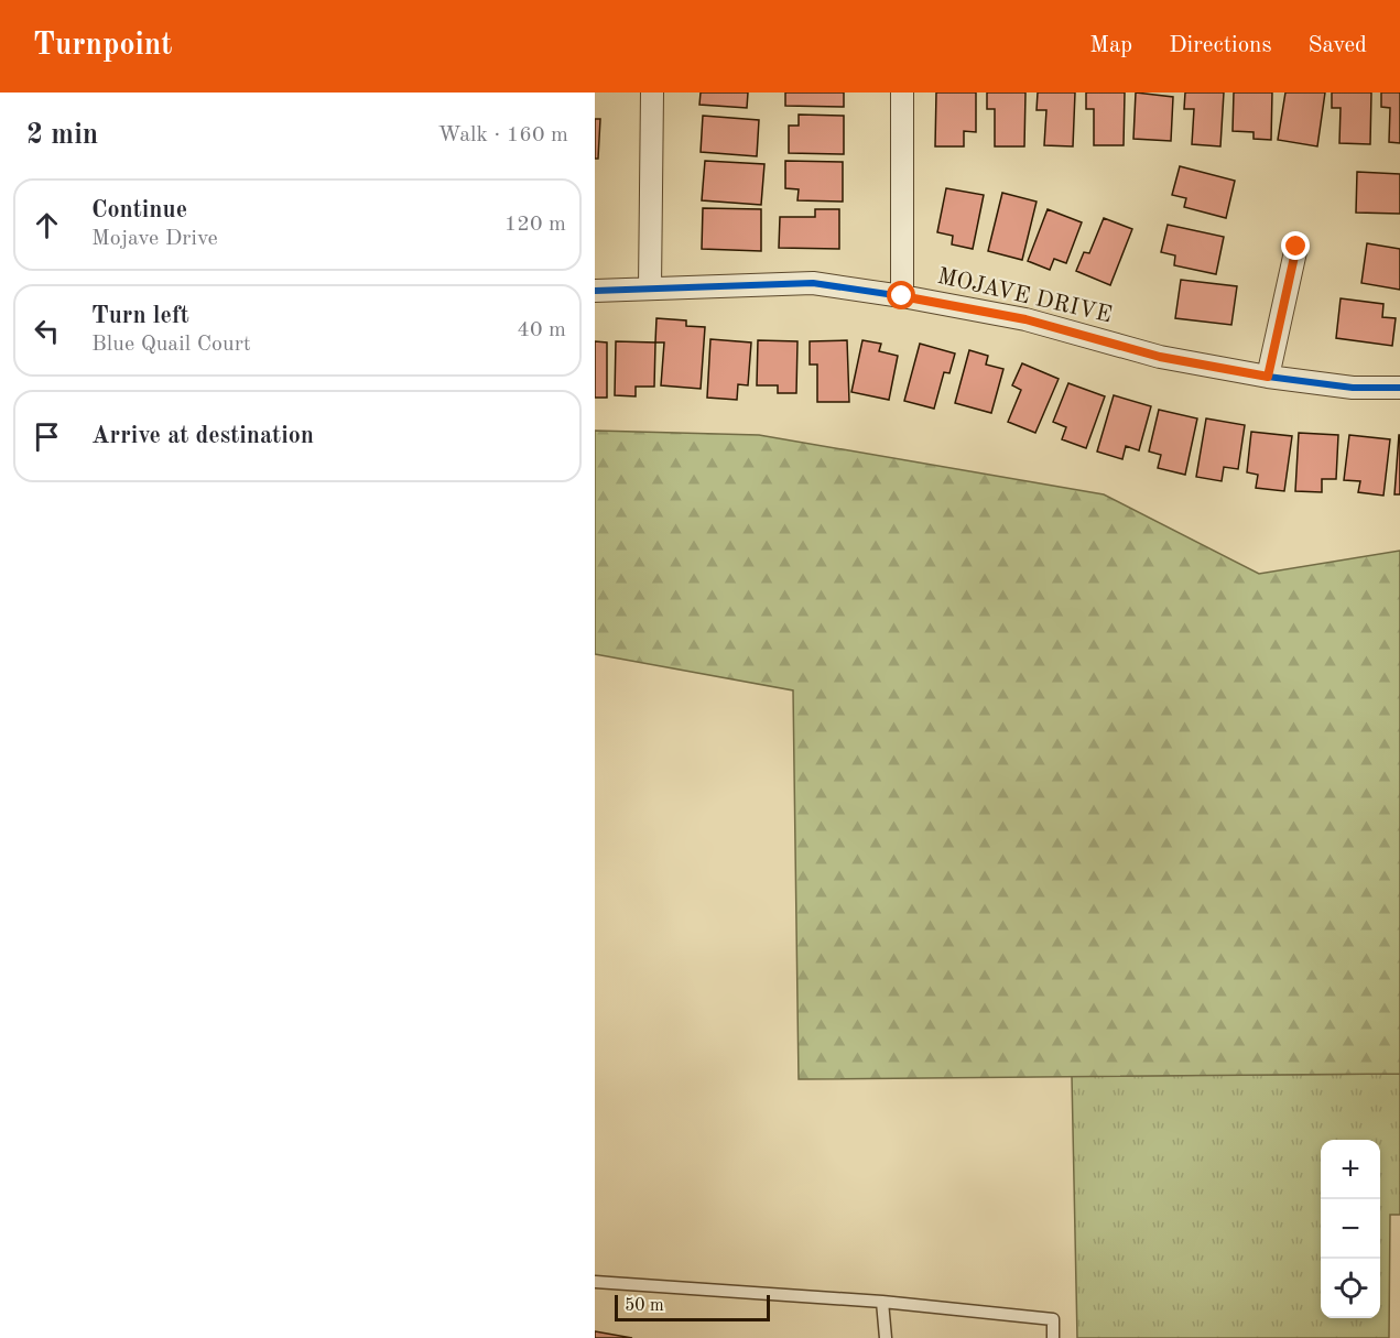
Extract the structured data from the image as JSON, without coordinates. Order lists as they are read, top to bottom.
{
  "streets": {
    "street": ["MOJAVE DRIVE"]
  },
  "scale_bar": "50 m",
  "page": {
    "header": "Turnpoint",
    "nav": ["Map", "Directions", "Saved"],
    "heading": ["2 min", "Walk · 160 m"],
    "list": [
      ["Continue", "Mojave Drive", "120 m"],
      ["Turn left", "Blue Quail Court", "40 m"],
      "Arrive at destination"
    ],
    "map_buttons": ["+", "−"],
    "scale": "50 m"
  }
}
